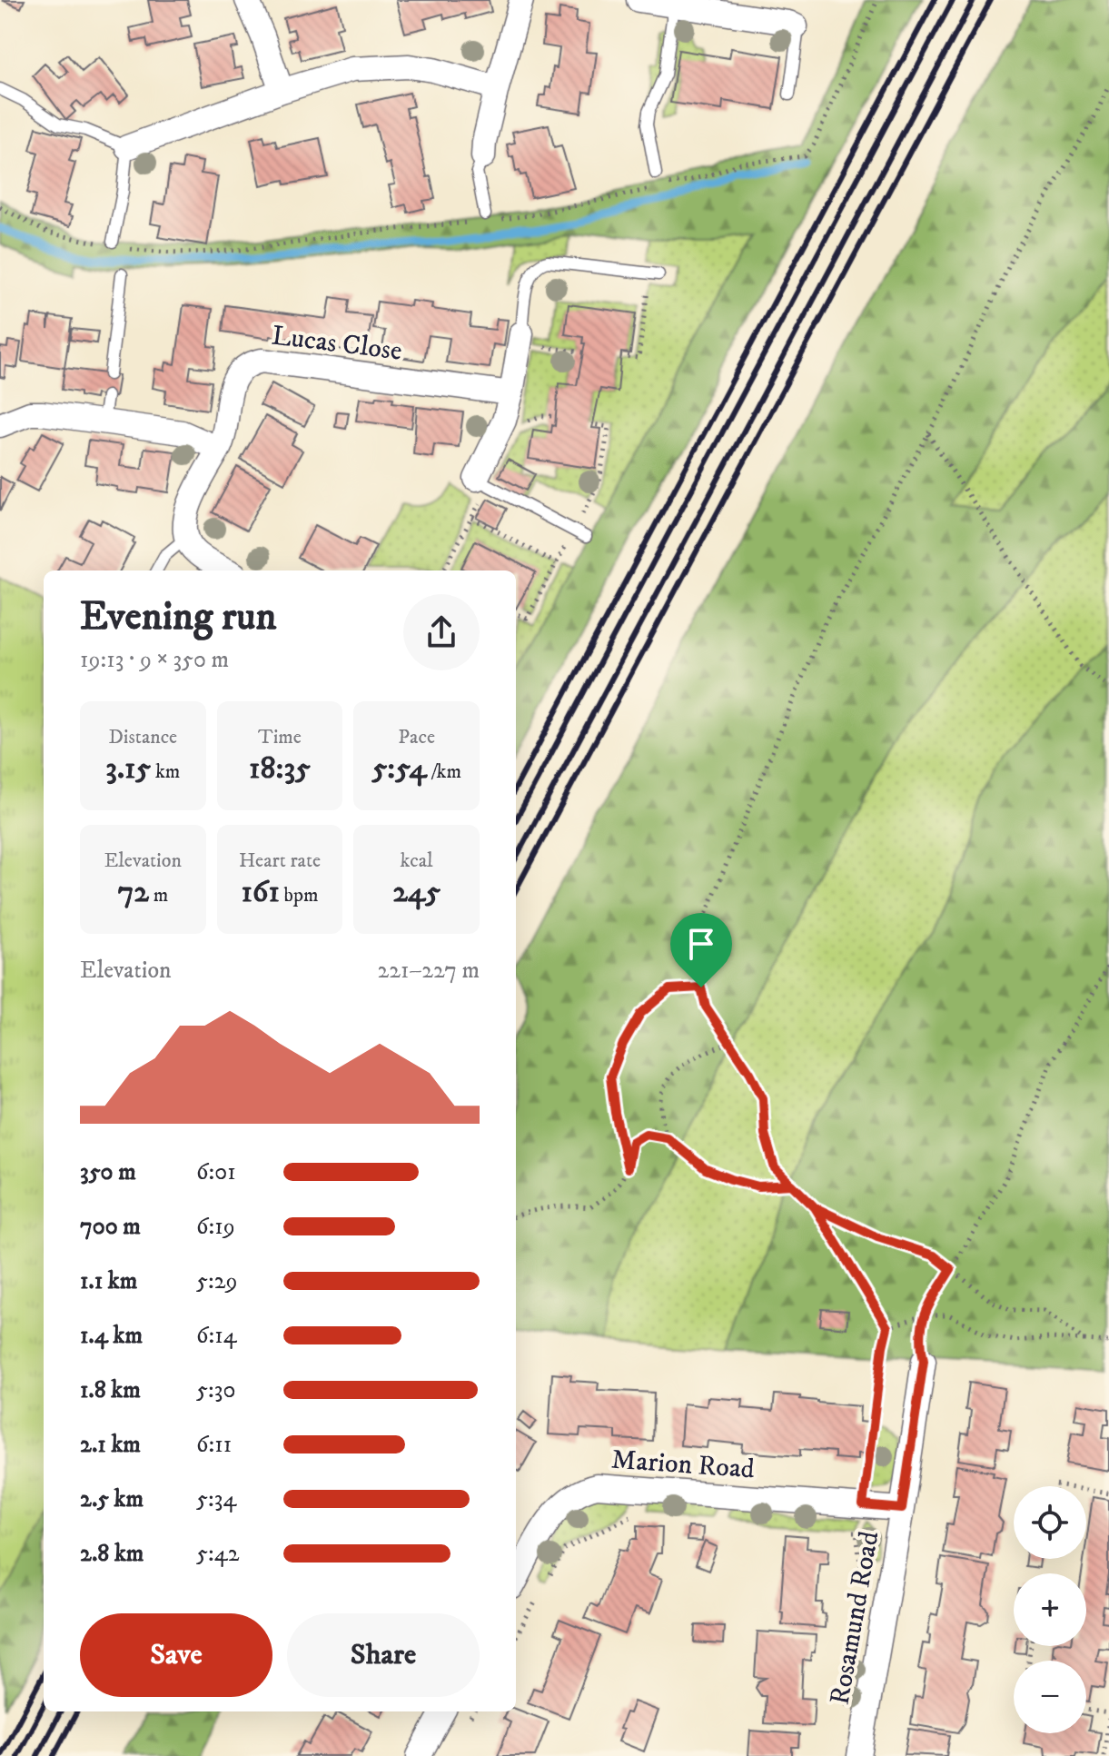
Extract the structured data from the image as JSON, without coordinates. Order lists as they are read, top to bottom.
{
  "streets": {
    "street": ["Lucas Close", "Marion Road", "Rosamund Road"]
  },
  "crossings": [
    ["Marion Road", "Rosamund Road"]
  ],
  "page": {
    "heading": ["Evening run", "19:13 · 9 × 350 m"],
    "stats": [
      ["Distance", "3.15 km"],
      ["Time", "18:35"],
      ["Pace", "5:54 /km"],
      ["Elevation", "72 m"],
      ["Heart rate", "161 bpm"],
      ["kcal", "245"]
    ],
    "chart": ["Elevation", "221–227 m"],
    "list": [
      {
        "name": "350 m",
        "note": "6:01"
      },
      {
        "name": "700 m",
        "note": "6:19"
      },
      {
        "name": "1.1 km",
        "note": "5:29"
      },
      {
        "name": "1.4 km",
        "note": "6:14"
      },
      {
        "name": "1.8 km",
        "note": "5:30"
      },
      {
        "name": "2.1 km",
        "note": "6:11"
      },
      {
        "name": "2.5 km",
        "note": "5:34"
      },
      {
        "name": "2.8 km",
        "note": "5:42"
      }
    ],
    "map_buttons": ["+", "−"],
    "buttons": ["Save", "Share"]
  }
}
